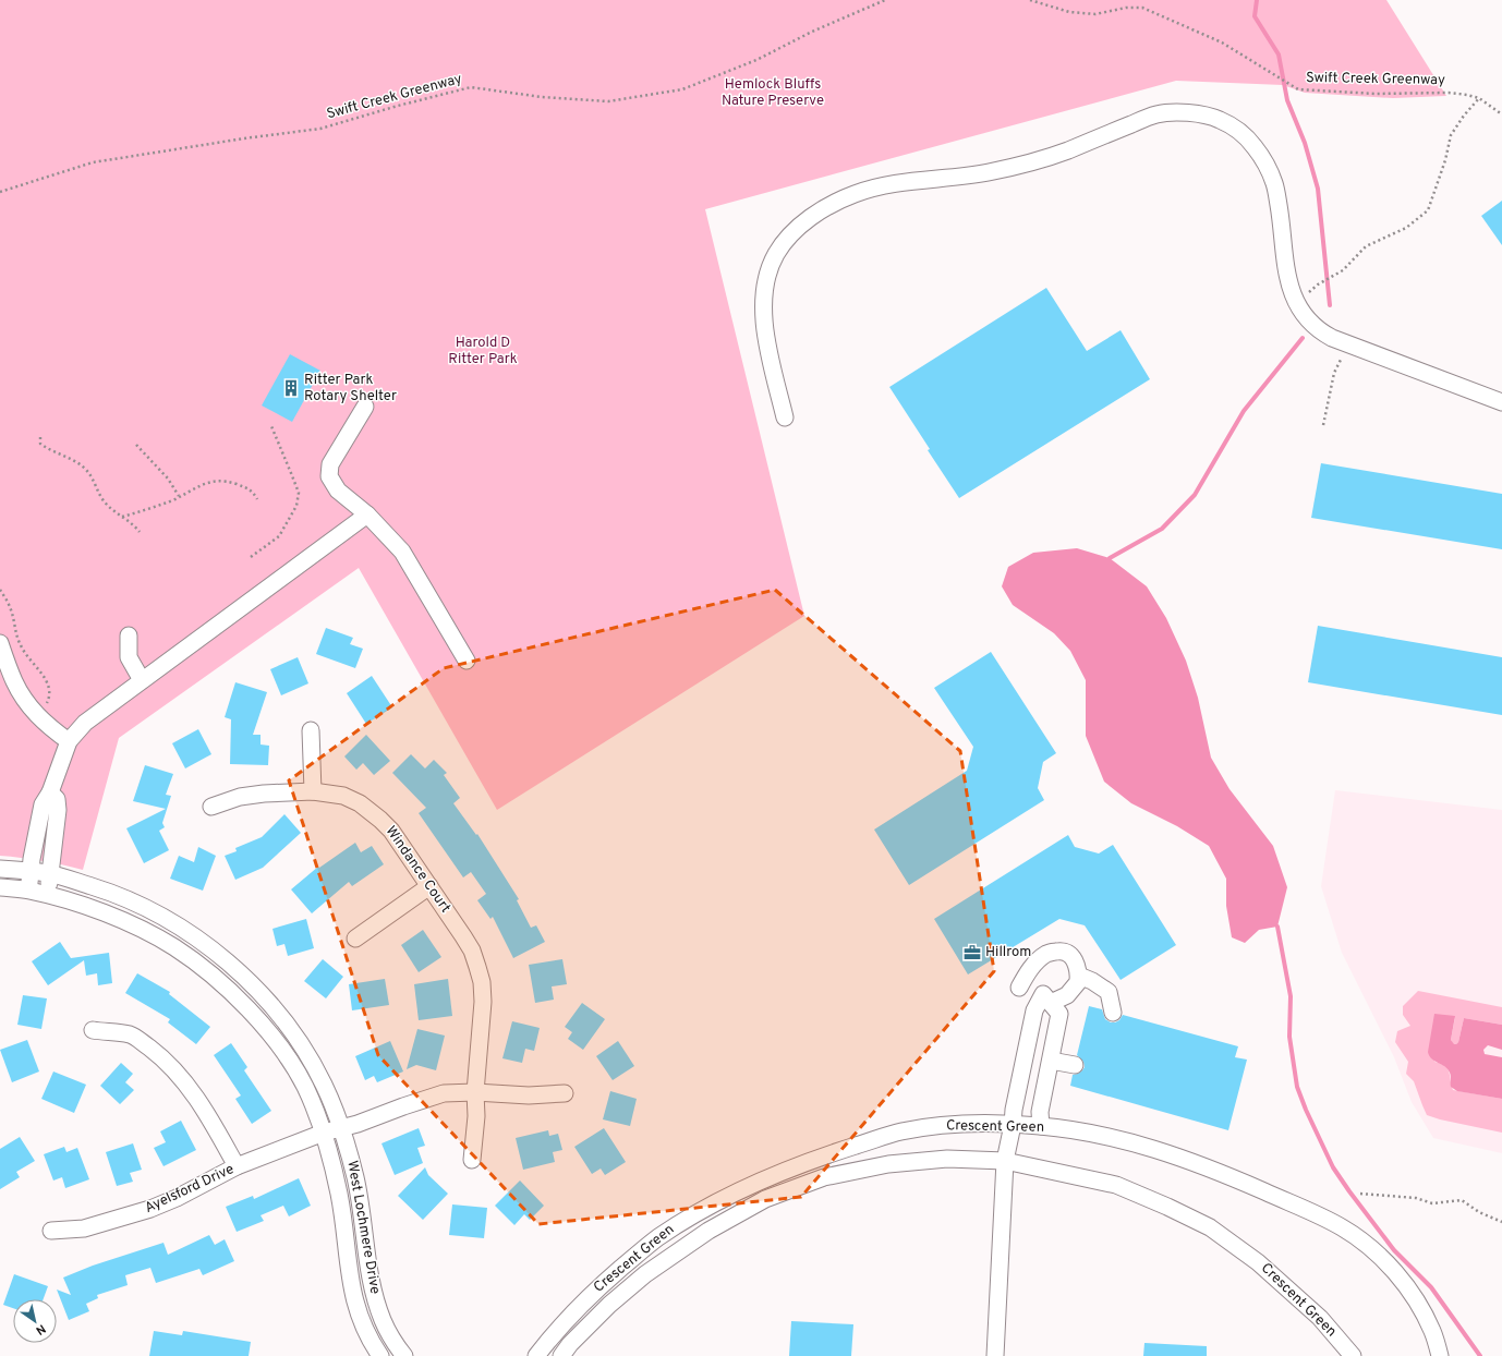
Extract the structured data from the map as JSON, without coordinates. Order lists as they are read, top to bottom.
{
  "streets": {
    "street": [
      "Windance Court",
      "Crescent Green",
      "Ayelsford Drive",
      "West Lochmere Drive"
    ],
    "path": ["Swift Creek Greenway"]
  },
  "crossings": [
    ["Windance Court", "Ayelsford Drive"],
    ["Ayelsford Drive", "West Lochmere Drive"]
  ],
  "parks": ["Hemlock Bluffs Nature Preserve", "Harold D Ritter Park"],
  "places": {
    "building": ["Ritter Park Rotary Shelter"],
    "office": ["Hillrom"]
  },
  "north": "bottom right"
}
